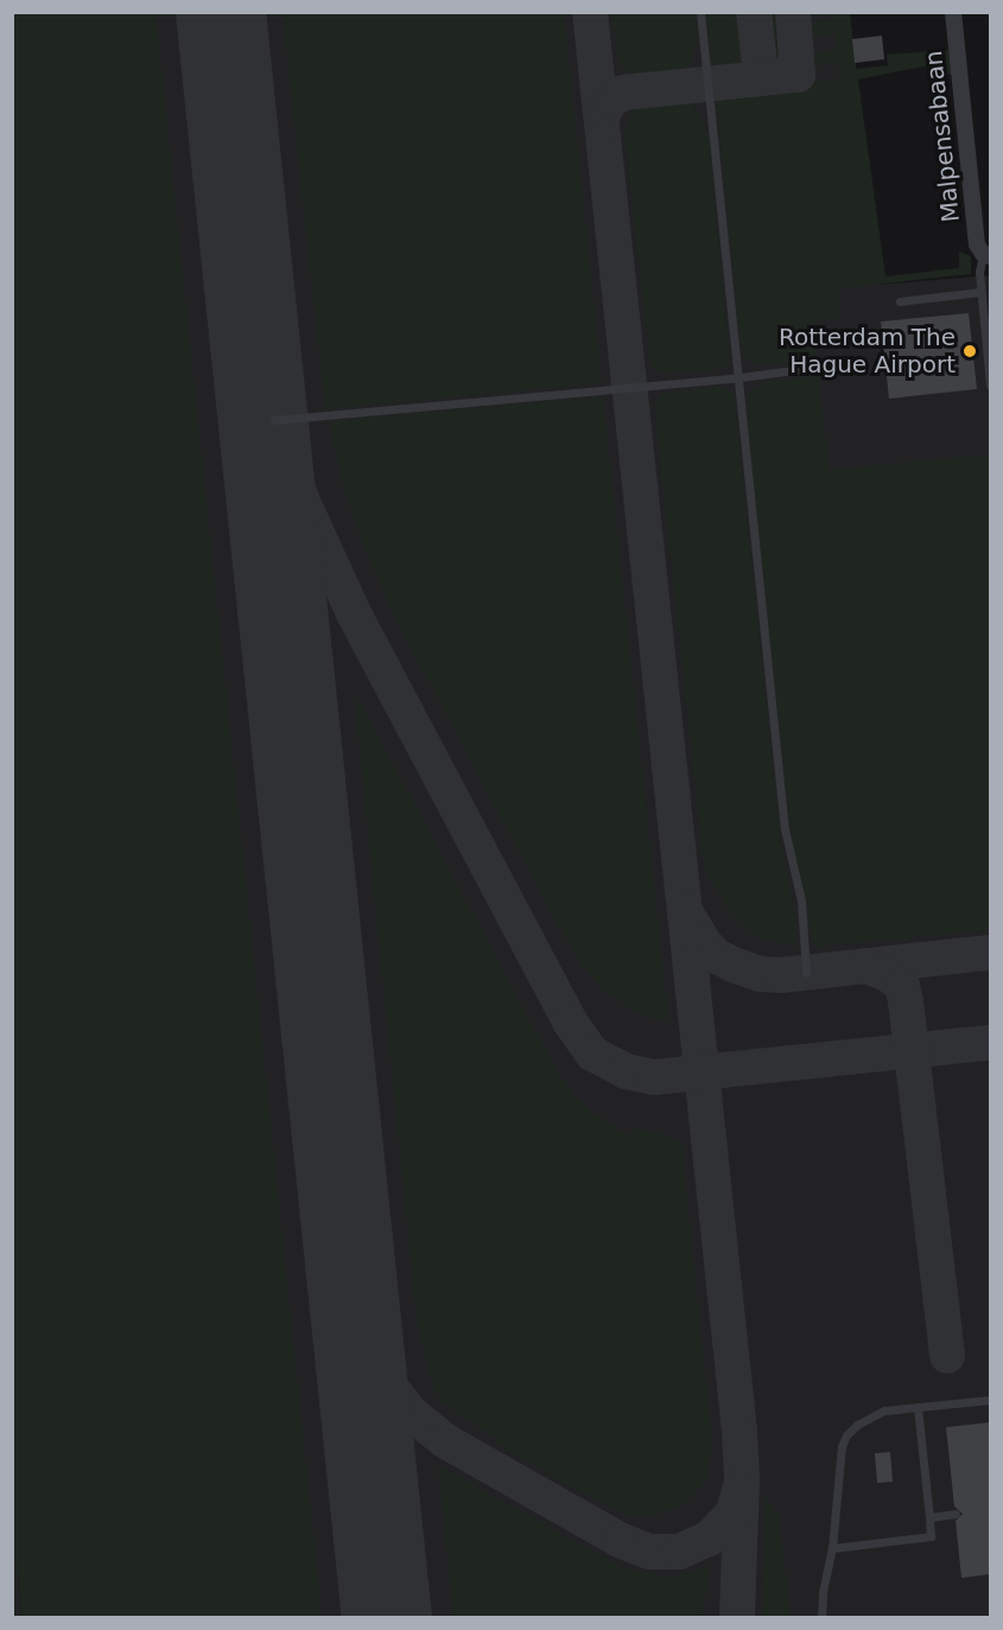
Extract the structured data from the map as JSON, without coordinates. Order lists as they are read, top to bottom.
{
  "streets": {
    "street": ["Malpensabaan"]
  },
  "places": ["Rotterdam The Hague Airport"]
}
